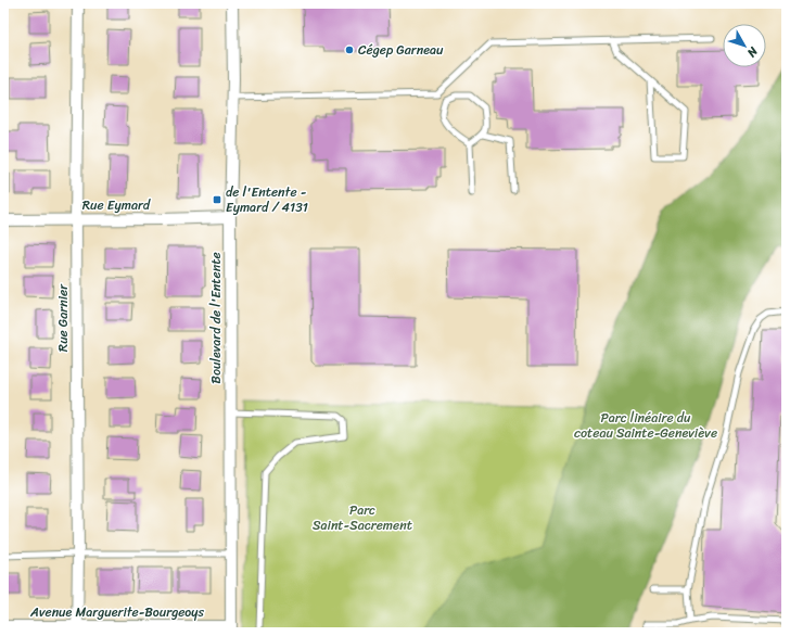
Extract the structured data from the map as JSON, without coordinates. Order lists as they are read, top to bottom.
{
  "streets": {
    "street": [
      "Rue Eymard",
      "Rue Garnier",
      "Boulevard de l'Entente",
      "Avenue Marguerite-Bourgeoys"
    ]
  },
  "crossings": [
    ["Rue Eymard", "Rue Garnier"],
    ["Rue Eymard", "Boulevard de l'Entente"],
    ["Rue Garnier", "Avenue Marguerite-Bourgeoys"],
    ["Boulevard de l'Entente", "Avenue Marguerite-Bourgeoys"]
  ],
  "parks": ["Parc linéaire du coteau Sainte-Geneviève", "Parc Saint-Sacrement"],
  "places": {
    "other": ["Cégep Garneau"],
    "transit": ["de l'Entente - Eymard / 4131"]
  },
  "north": "bottom right"
}
